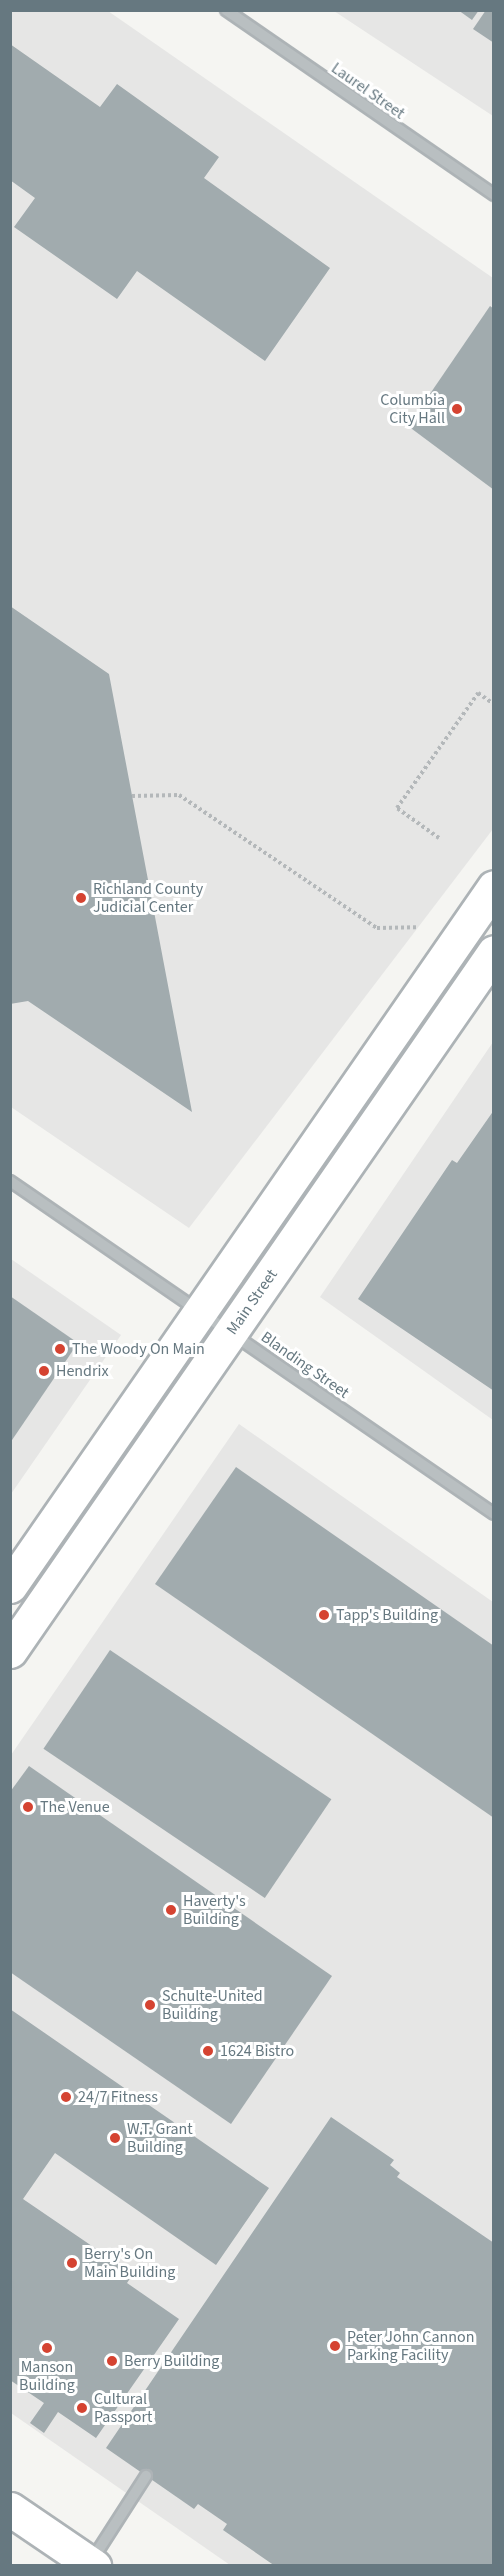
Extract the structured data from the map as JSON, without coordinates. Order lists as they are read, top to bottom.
{
  "streets": {
    "main road": ["Main Street"],
    "street": ["Laurel Street", "Blanding Street"]
  },
  "crossings": [
    ["Main Street", "Blanding Street"]
  ],
  "places": [
    "Columbia City Hall",
    "Richland County Judicial Center",
    "The Woody On Main",
    "Hendrix",
    "Tapp's Building",
    "The Venue",
    "Haverty's Building",
    "Schulte-United Building",
    "1624 Bistro",
    "24/7 Fitness",
    "W.T. Grant Building",
    "Berry's On Main Building",
    "Peter John Cannon Parking Facility",
    "Manson Building",
    "Berry Building",
    "Cultural Passport"
  ]
}
